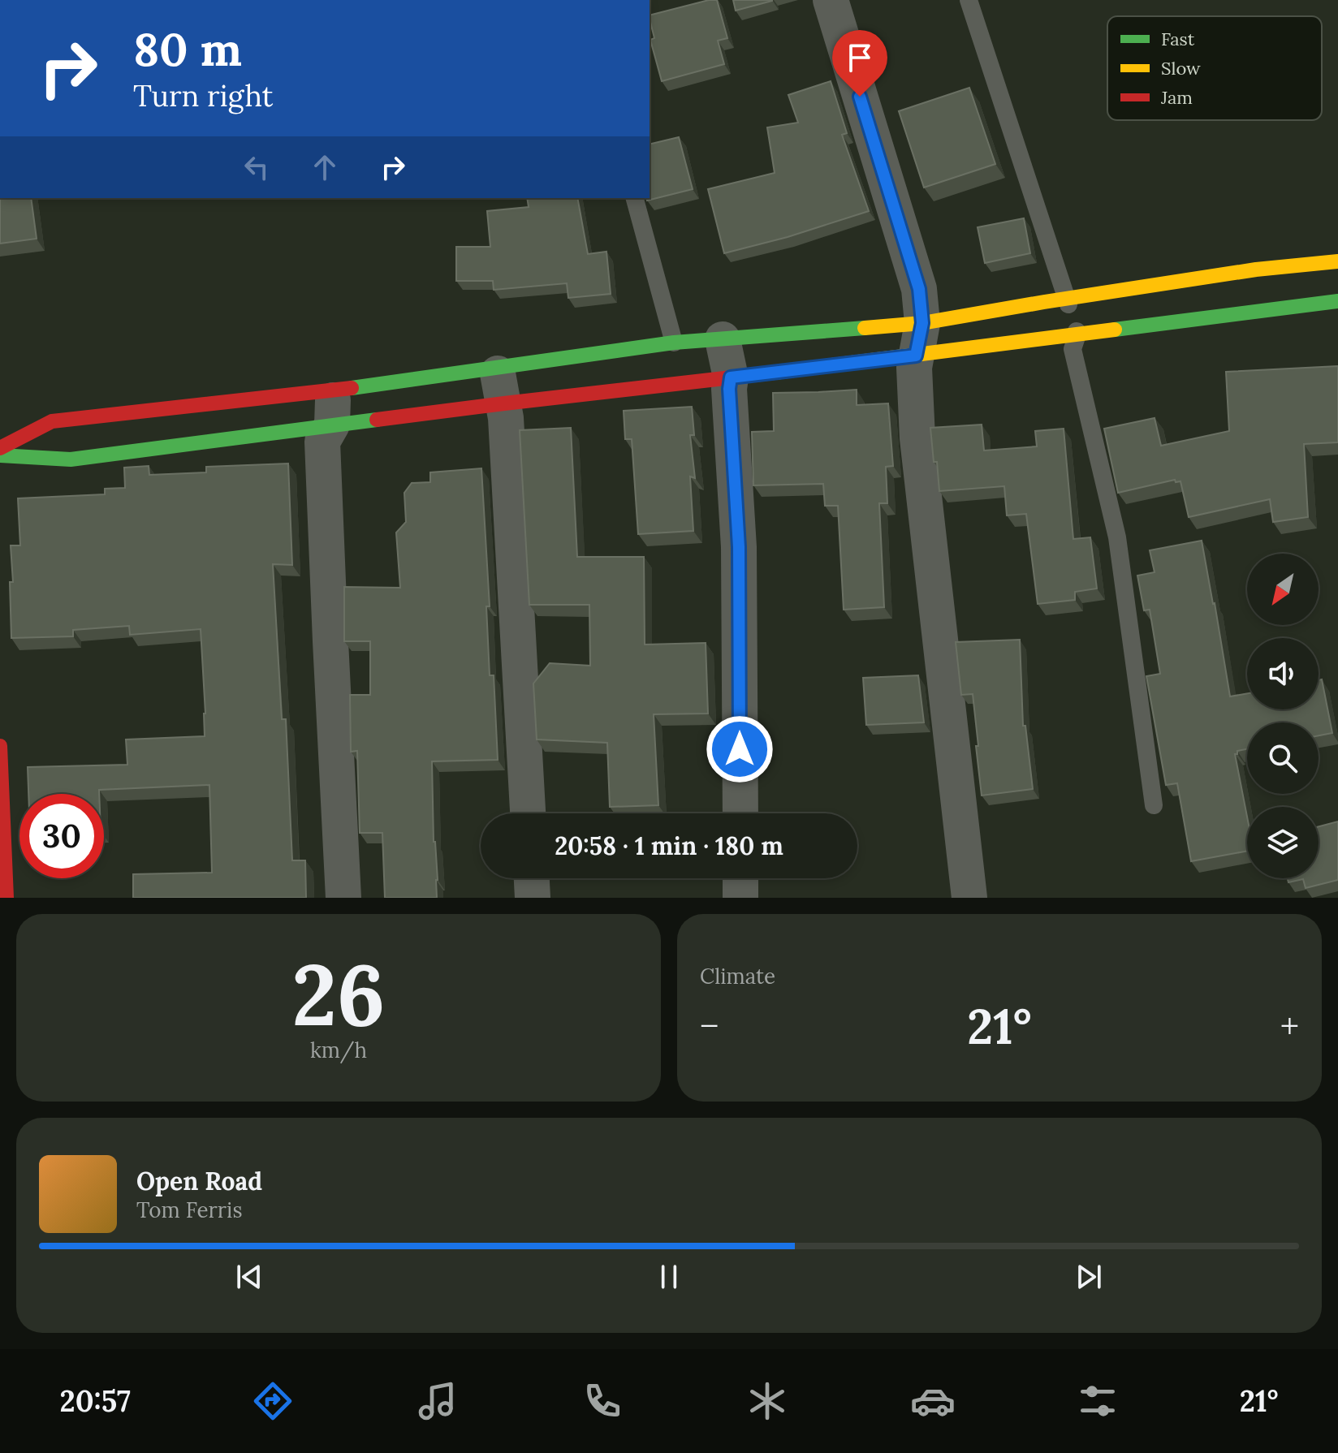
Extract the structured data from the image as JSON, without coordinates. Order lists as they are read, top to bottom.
{
  "legend": ["Fast", "Slow", "Jam"],
  "north": "bottom left",
  "page": {
    "turn": ["80 m", "Turn right"],
    "limit": "30",
    "trip": "20:58 · 1 min · 180 m",
    "tile": [
      ["26", "km/h"],
      "Climate"
    ],
    "heat": ["−", "21°", "+"],
    "song": ["Open Road", "Tom Ferris"],
    "tabs": ["20:57", "21°"]
  }
}
